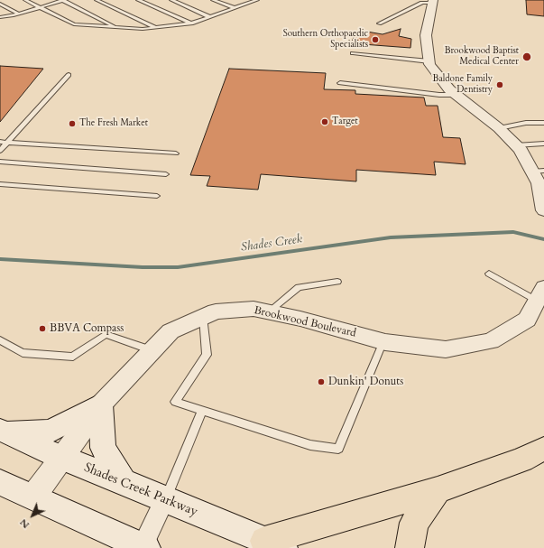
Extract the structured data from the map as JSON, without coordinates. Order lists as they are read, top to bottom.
{
  "streets": {
    "main road": ["Shades Creek Parkway"],
    "street": ["Brookwood Boulevard"]
  },
  "crossings": [
    ["Brookwood Boulevard", "Shades Creek Parkway"]
  ],
  "water": ["Shades Creek"],
  "places": [
    "Southern Orthopaedic Specialists",
    "Brookwood Baptist Medical Center",
    "Baldone Family Dentistry",
    "Target",
    "The Fresh Market",
    "BBVA Compass",
    "Dunkin' Donuts"
  ],
  "north": "bottom left"
}
